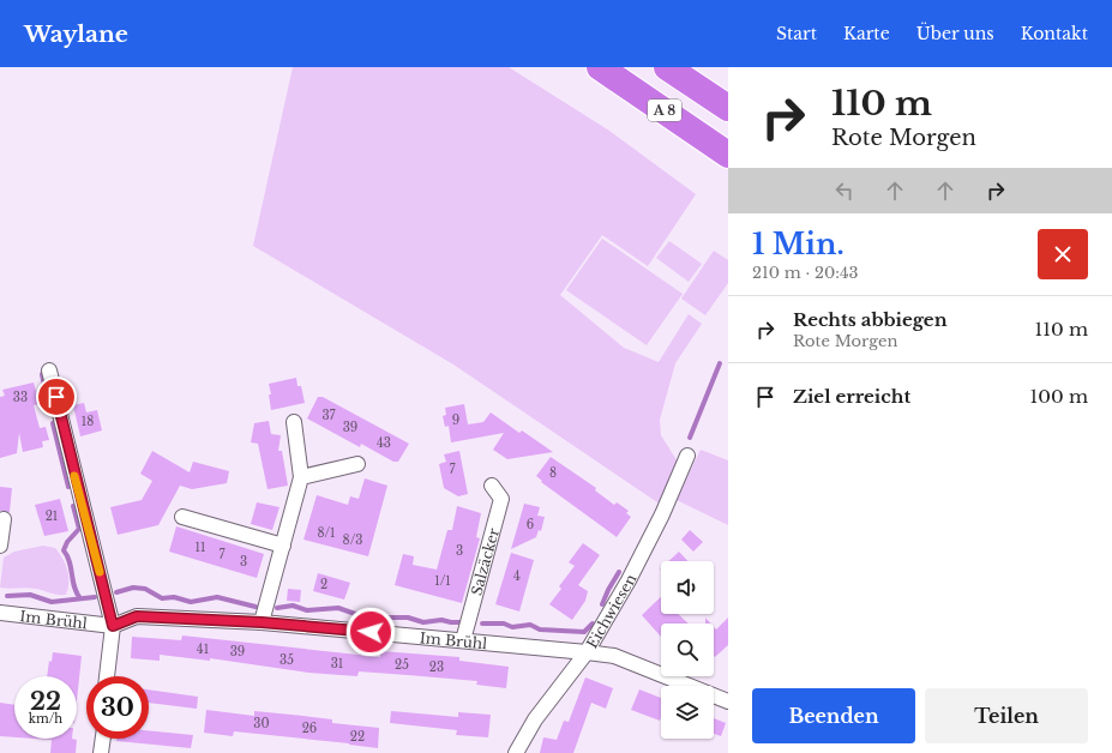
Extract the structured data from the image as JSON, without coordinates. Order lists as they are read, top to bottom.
{
  "streets": {
    "highway": ["A 8"],
    "street": ["Salzäcker", "Eichwiesen", "Im Brühl"]
  },
  "crossings": [
    ["Salzäcker", "Im Brühl"],
    ["Eichwiesen", "Im Brühl"]
  ],
  "house_numbers": [
    "33",
    "37",
    "9",
    "18",
    "39",
    "43",
    "7",
    "8",
    "21",
    "6",
    "8/1",
    "8/3",
    "11",
    "3",
    "7",
    "3",
    "4",
    "1/1",
    "2",
    "41",
    "39",
    "35",
    "31",
    "25",
    "23",
    "30",
    "26",
    "22"
  ],
  "page": {
    "header": "Waylane",
    "nav": [
      "Start",
      "Karte",
      "Über uns",
      "Kontakt"
    ],
    "turn": ["110 m", "Rote Morgen"],
    "heading": ["1 Min.", "210 m · 20:43"],
    "list": [
      {
        "name": "Rechts abbiegen",
        "note": "Rote Morgen",
        "value": "110 m"
      },
      {
        "name": "Ziel erreicht",
        "value": "100 m"
      }
    ],
    "speed": "22 km/h",
    "limit": "30",
    "buttons": ["Beenden", "Teilen"]
  }
}
